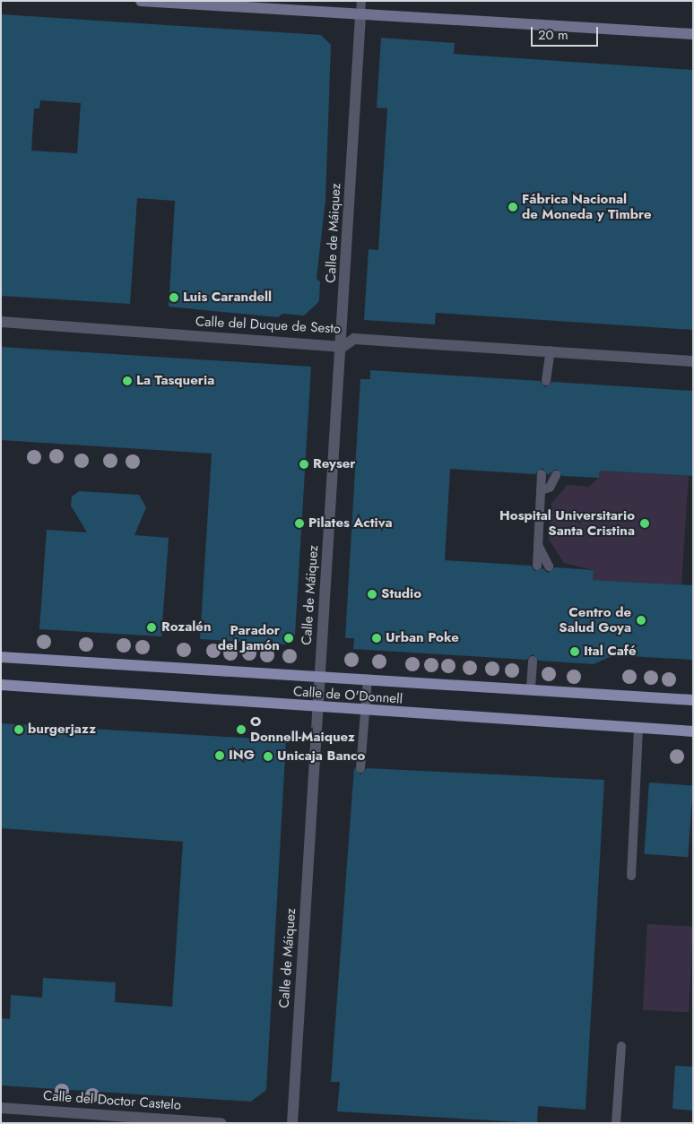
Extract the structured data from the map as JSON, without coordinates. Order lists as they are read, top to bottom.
{
  "streets": {
    "main road": ["Calle de O'Donnell"],
    "street": ["Calle de Máiquez", "Calle del Duque de Sesto", "Calle del Doctor Castelo"]
  },
  "crossings": [
    ["Calle de Máiquez", "Calle del Duque de Sesto"],
    ["Calle de Máiquez", "Calle de O'Donnell"]
  ],
  "places": [
    "Fábrica Nacional de Moneda y Timbre",
    "Luis Carandell",
    "La Tasqueria",
    "Reyser",
    "Pilates Activa",
    "Hospital Universitario Santa Cristina",
    "Studio",
    "Centro de Salud Goya",
    "Rozalén",
    "Parador del Jamón",
    "Urban Poke",
    "Ital Café",
    "burgerjazz",
    "O Donnell-Maiquez",
    "ING",
    "Unicaja Banco"
  ],
  "scale_bar": "20 m"
}
